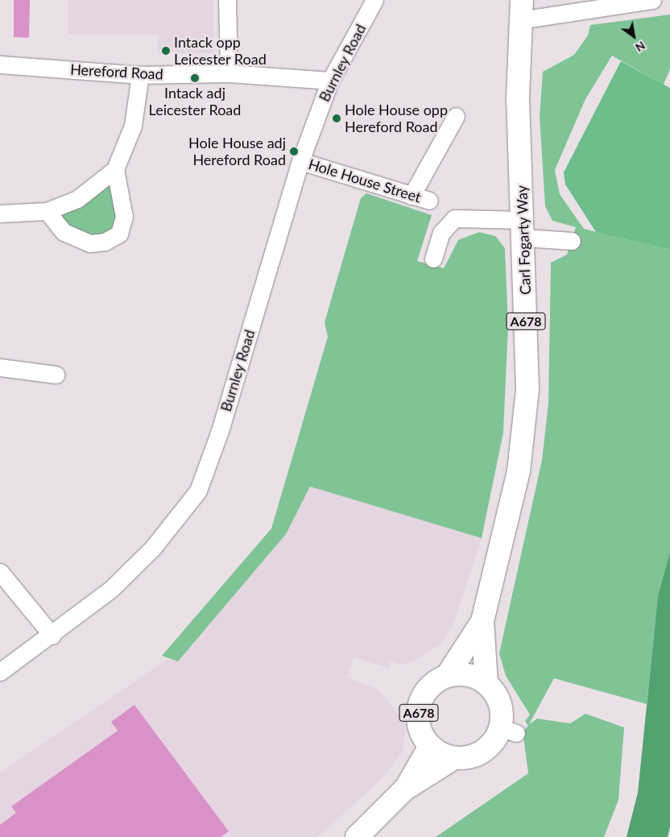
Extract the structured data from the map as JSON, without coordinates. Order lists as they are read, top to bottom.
{
  "streets": {
    "highway": ["Carl Fogarty Way", "A678"],
    "street": ["Burnley Road", "Hereford Road", "Hole House Street"]
  },
  "crossings": [
    ["Burnley Road", "Hereford Road"],
    ["Burnley Road", "Hole House Street"],
    ["Carl Fogarty Way", "A678"]
  ],
  "places": [
    "Intack opp Leicester Road",
    "Intack adj Leicester Road",
    "Hole House opp Hereford Road",
    "Hole House adj Hereford Road"
  ],
  "north": "bottom right"
}
